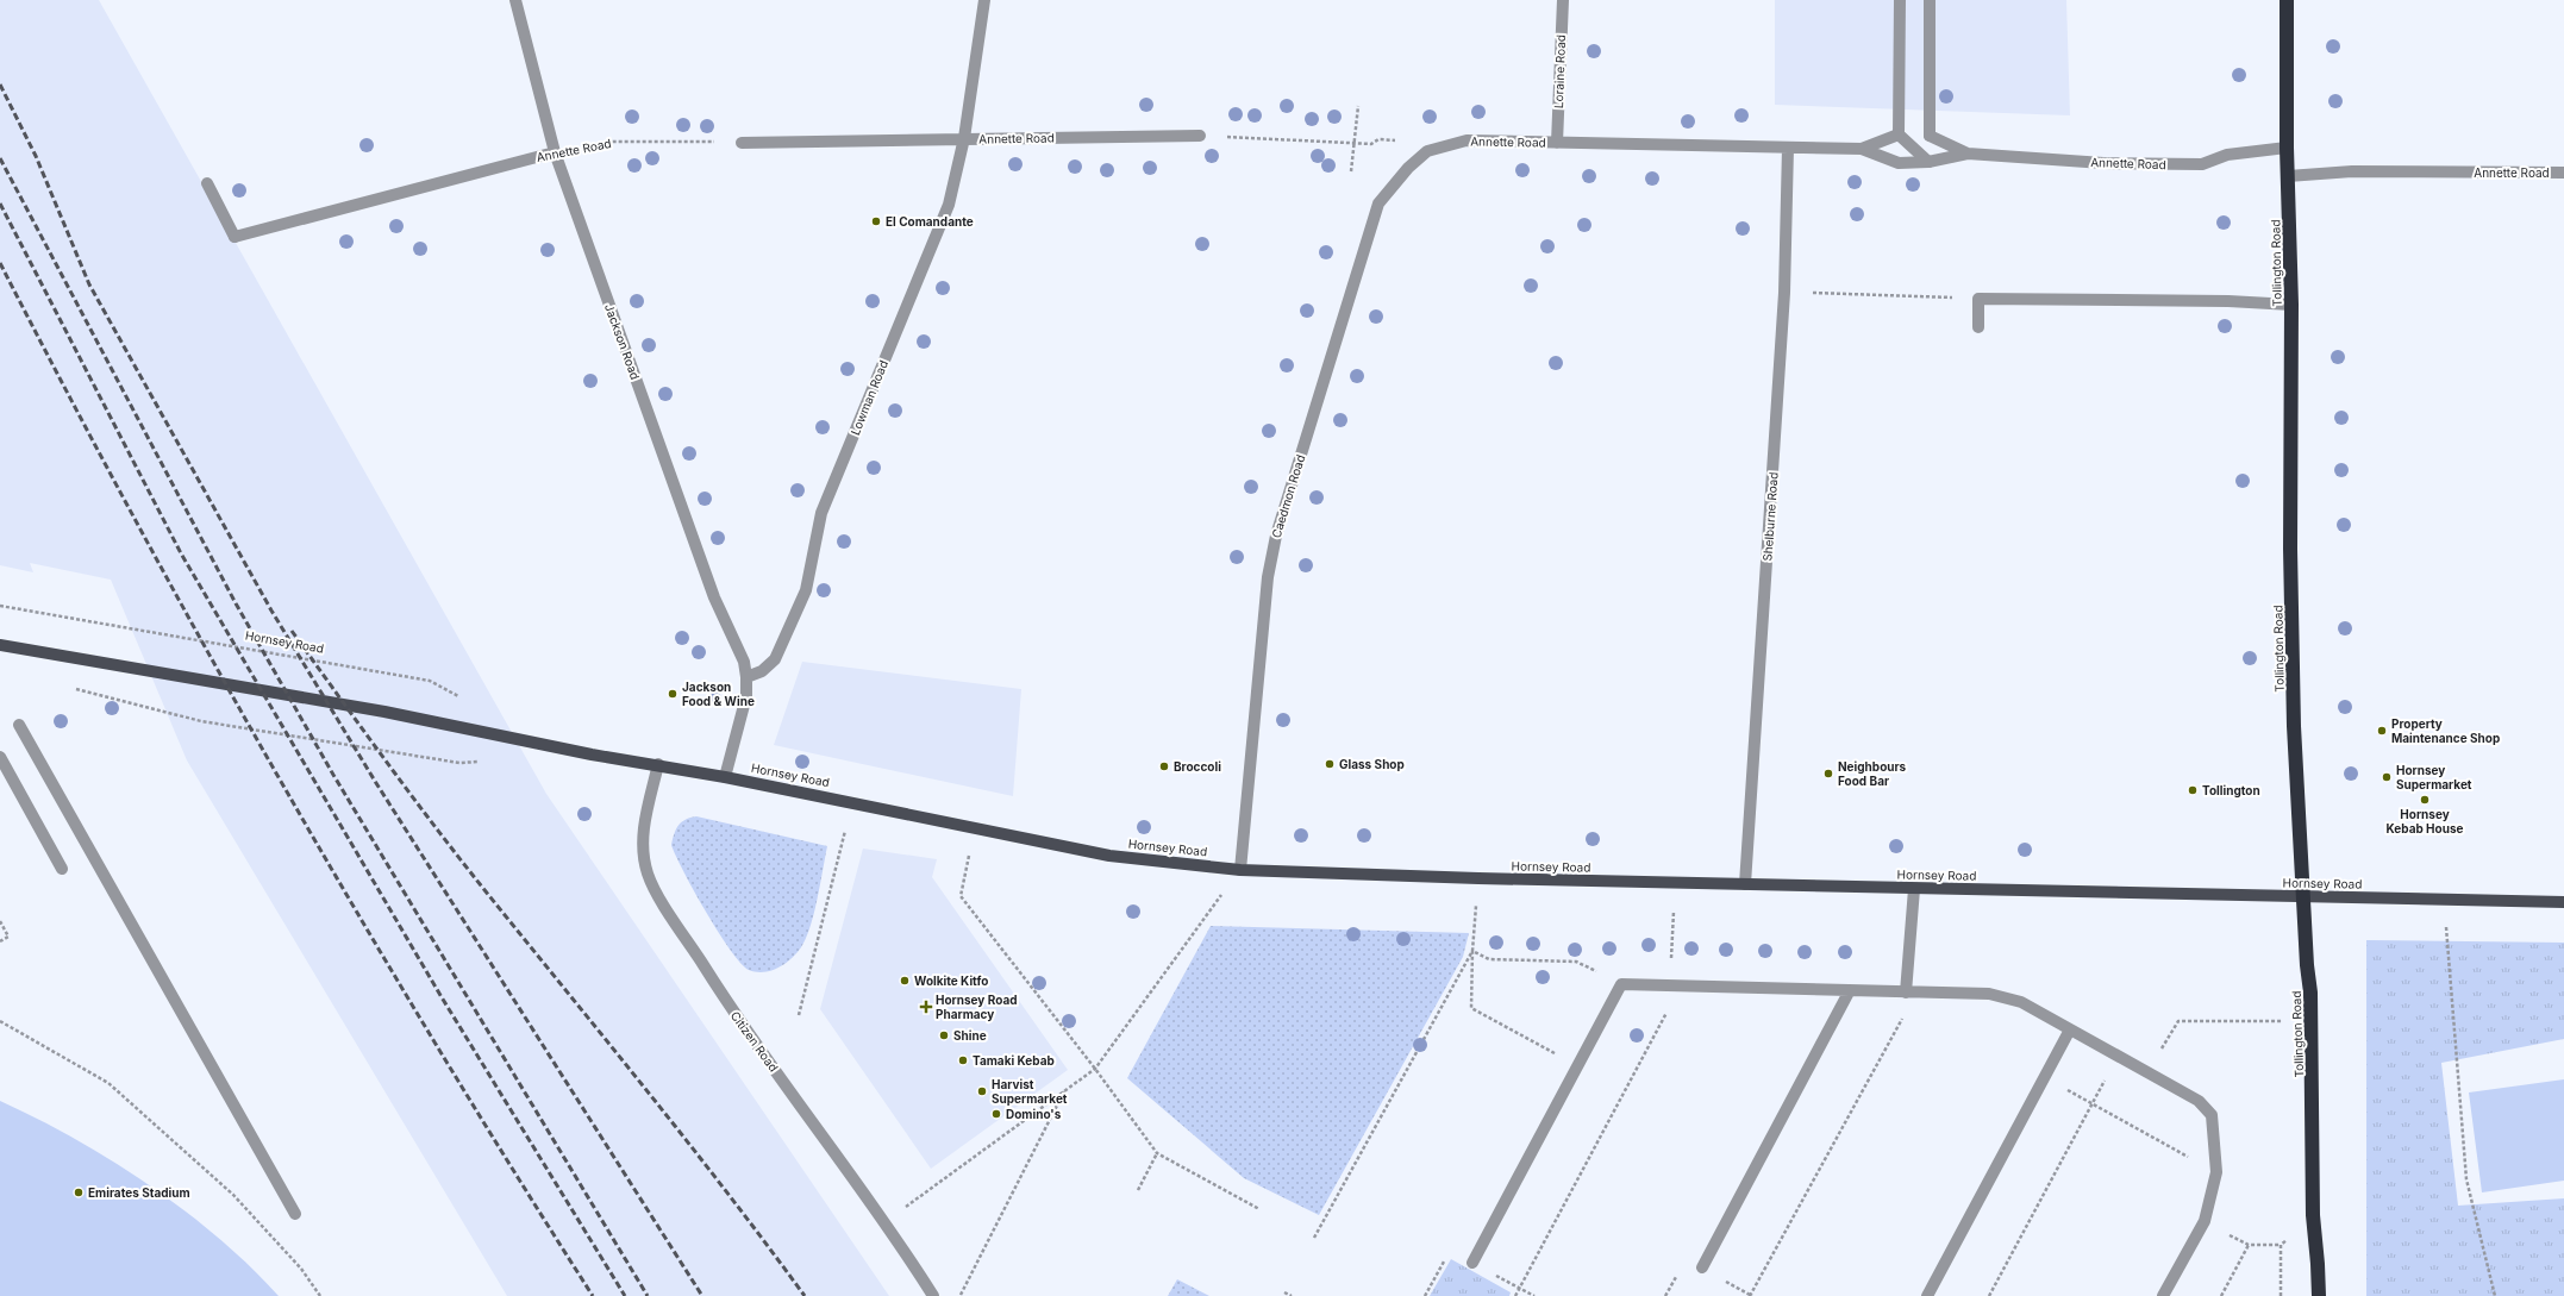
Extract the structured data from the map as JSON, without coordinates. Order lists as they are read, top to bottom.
{
  "streets": {
    "highway": ["Tollington Road"],
    "main road": ["Hornsey Road"],
    "street": [
      "Loraine Road",
      "Annette Road",
      "Jackson Road",
      "Lowman Road",
      "Caedmon Road",
      "Shelburne Road",
      "Citizen Road"
    ]
  },
  "crossings": [
    ["Loraine Road", "Annette Road"],
    ["Annette Road", "Tollington Road"],
    ["Annette Road", "Jackson Road"],
    ["Annette Road", "Lowman Road"],
    ["Annette Road", "Caedmon Road"],
    ["Annette Road", "Shelburne Road"],
    ["Tollington Road", "Hornsey Road"],
    ["Jackson Road", "Lowman Road"],
    ["Caedmon Road", "Hornsey Road"],
    ["Shelburne Road", "Hornsey Road"],
    ["Hornsey Road", "Citizen Road"]
  ],
  "places": {
    "other": [
      "El Comandante",
      "Jackson Food & Wine",
      "Property Maintenance Shop",
      "Glass Shop",
      "Broccoli",
      "Neighbours Food Bar",
      "Hornsey Supermarket",
      "Tollington",
      "Hornsey Kebab House",
      "Wolkite Kitfo",
      "Shine",
      "Tamaki Kebab",
      "Harvist Supermarket",
      "Domino's",
      "Emirates Stadium"
    ],
    "health": ["Hornsey Road Pharmacy"]
  }
}
